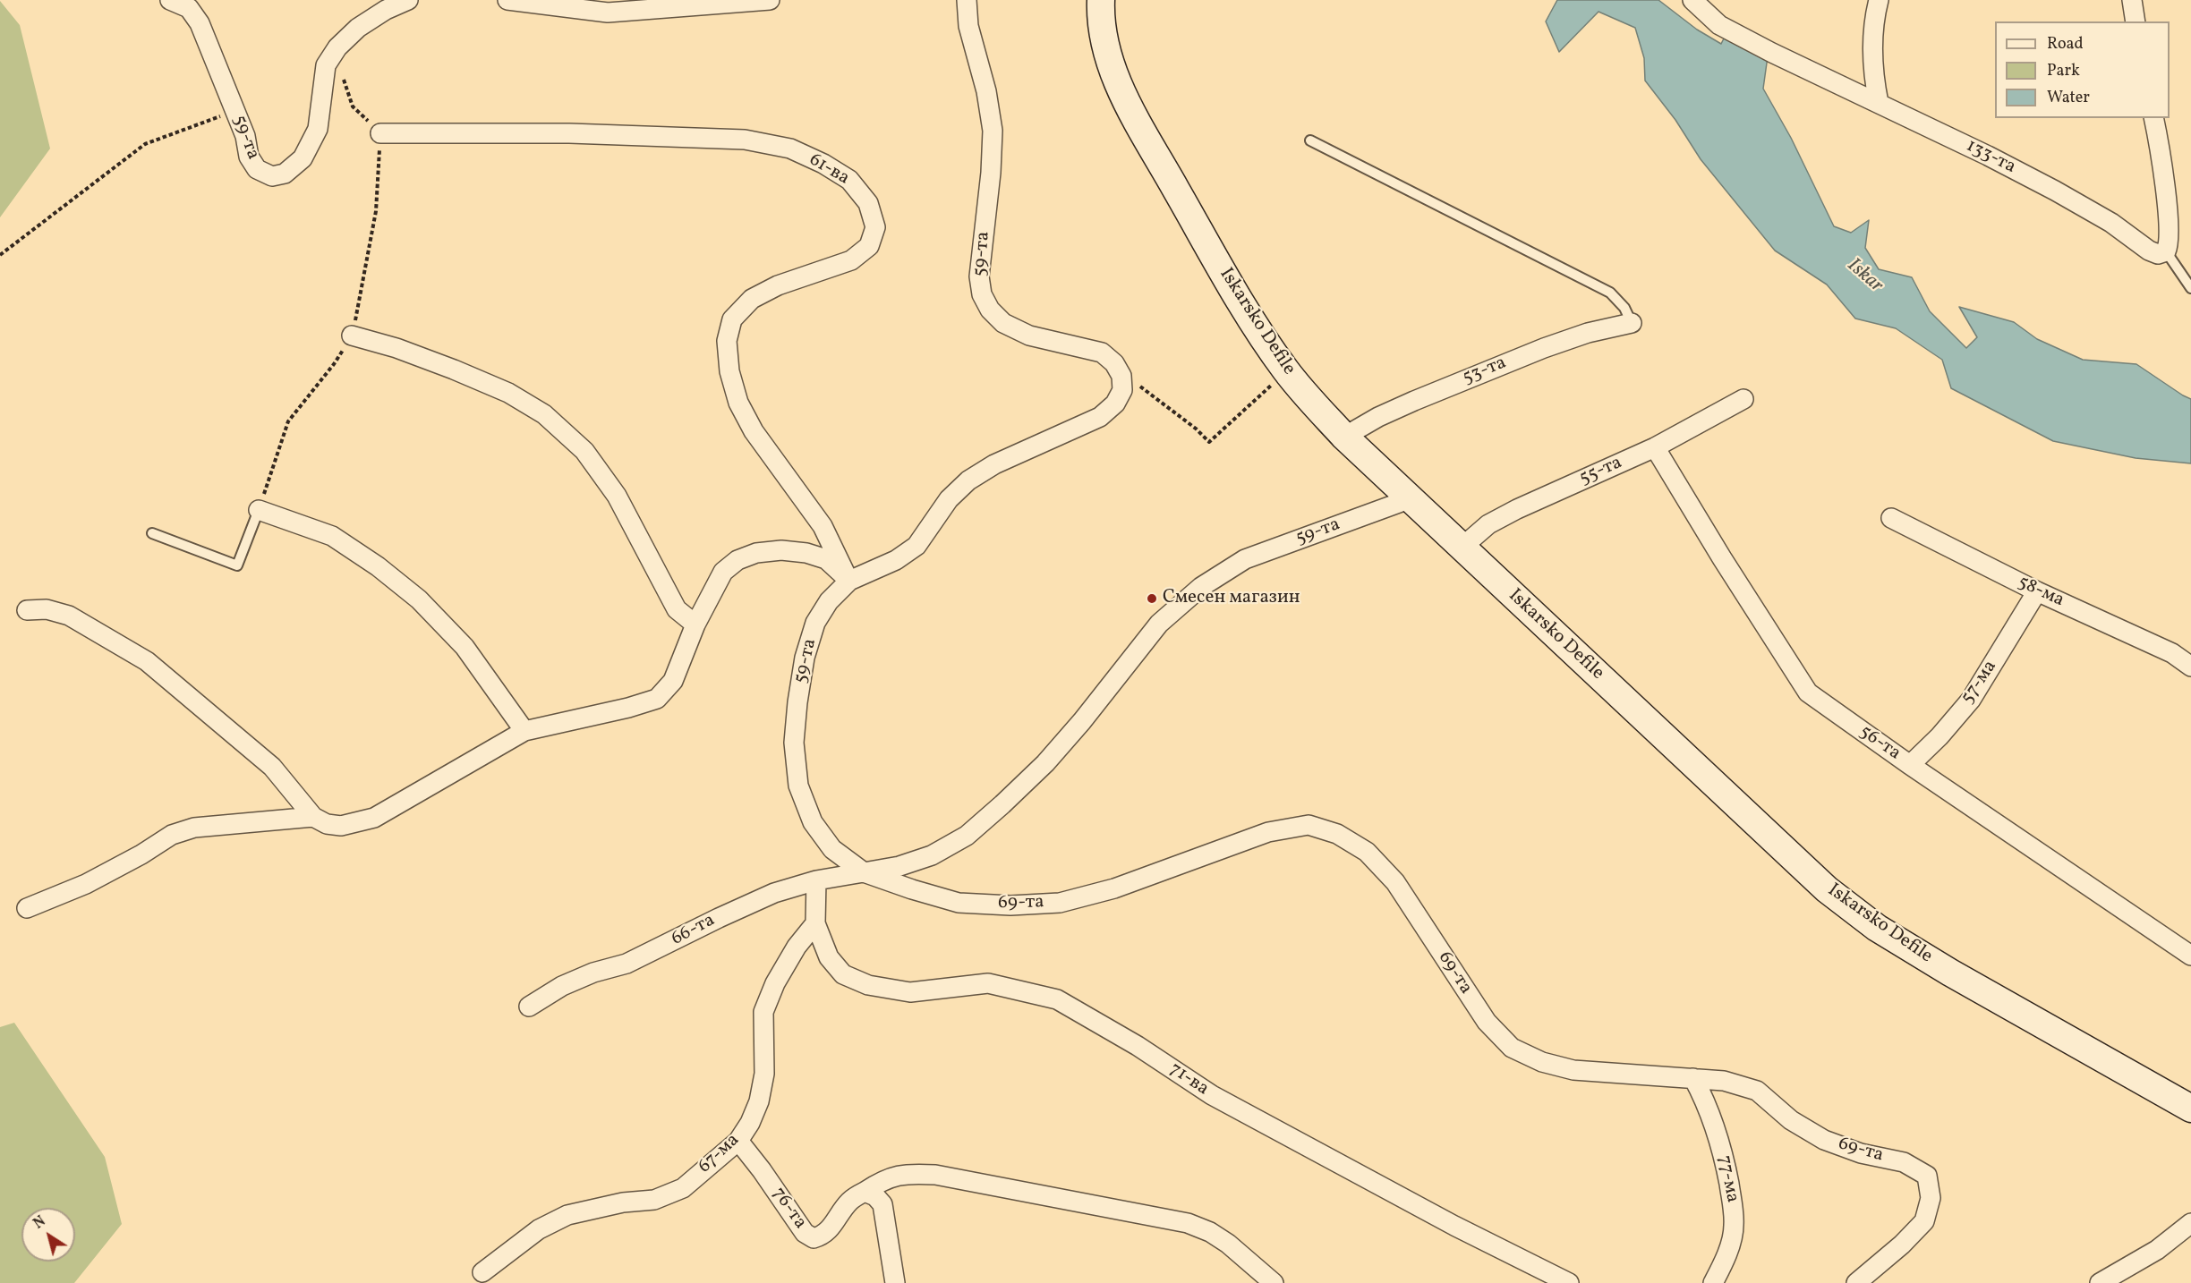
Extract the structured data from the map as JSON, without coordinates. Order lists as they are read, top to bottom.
{
  "streets": {
    "main road": ["Iskarsko Defile"],
    "street": [
      "59-та",
      "133-та",
      "61-ва",
      "53-та",
      "55-та",
      "58-ма",
      "57-ма",
      "56-та",
      "69-та",
      "66-та",
      "71-ва",
      "67-ма",
      "77-ма",
      "76-та"
    ]
  },
  "crossings": [
    ["59-та", "61-ва"],
    ["59-та", "Iskarsko Defile"],
    ["59-та", "69-та"],
    ["59-та", "66-та"],
    ["Iskarsko Defile", "53-та"],
    ["Iskarsko Defile", "55-та"],
    ["55-та", "56-та"],
    ["58-ма", "57-ма"],
    ["57-ма", "56-та"],
    ["69-та", "66-та"],
    ["69-та", "77-ма"],
    ["71-ва", "67-ма"],
    ["67-ма", "76-та"]
  ],
  "water": ["Iskar"],
  "places": ["Смесен магазин"],
  "legend": ["Road", "Park", "Water"],
  "north": "top left"
}
